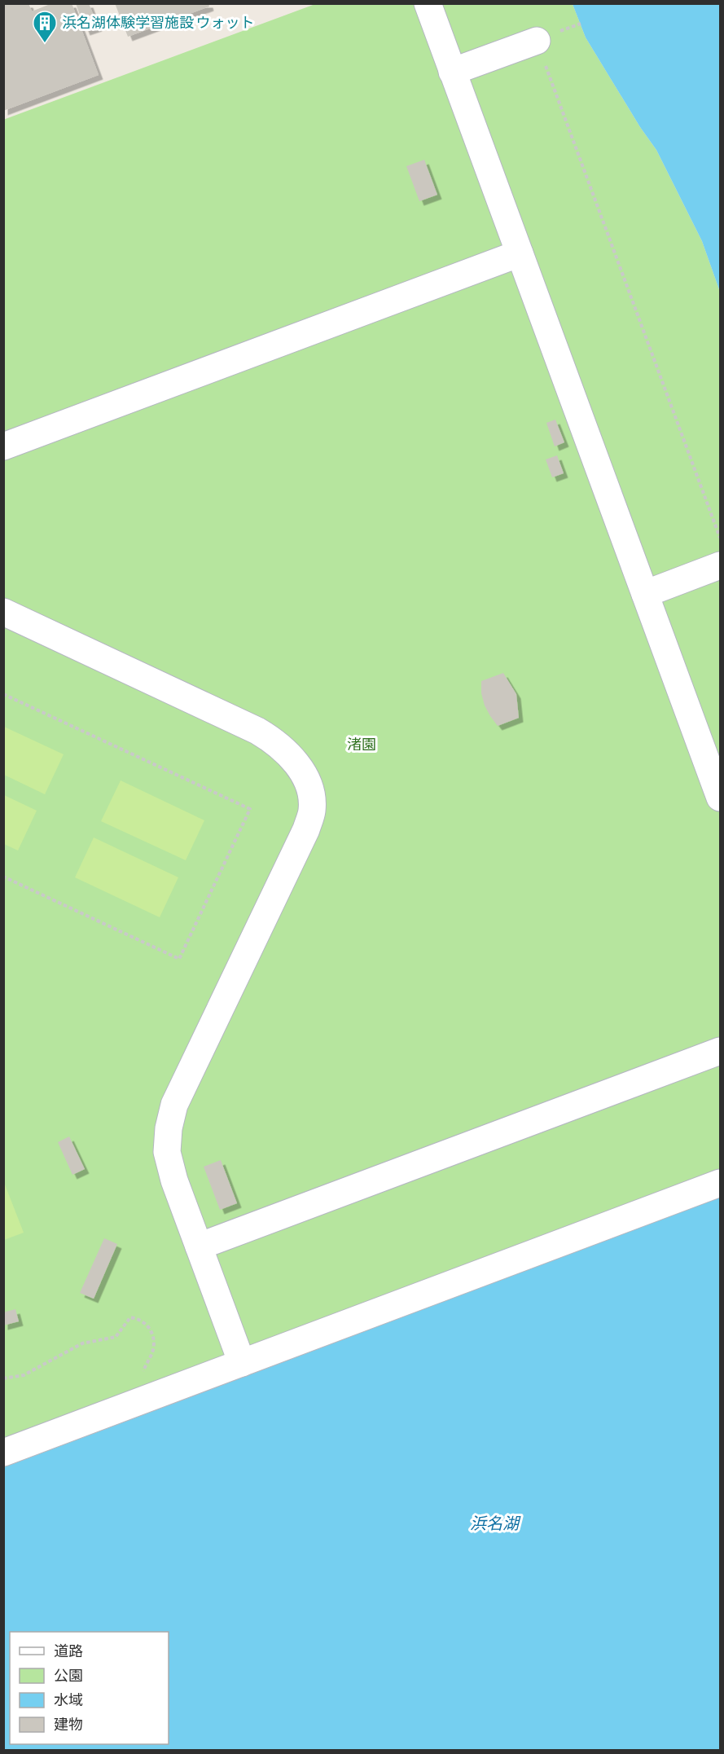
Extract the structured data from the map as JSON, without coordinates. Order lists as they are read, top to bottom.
{
  "water": ["浜名湖"],
  "parks": ["渚園"],
  "places": {
    "building": ["浜名湖体験学習施設 ウォット"]
  },
  "legend": [
    "道路",
    "公園",
    "水域",
    "建物"
  ]
}
